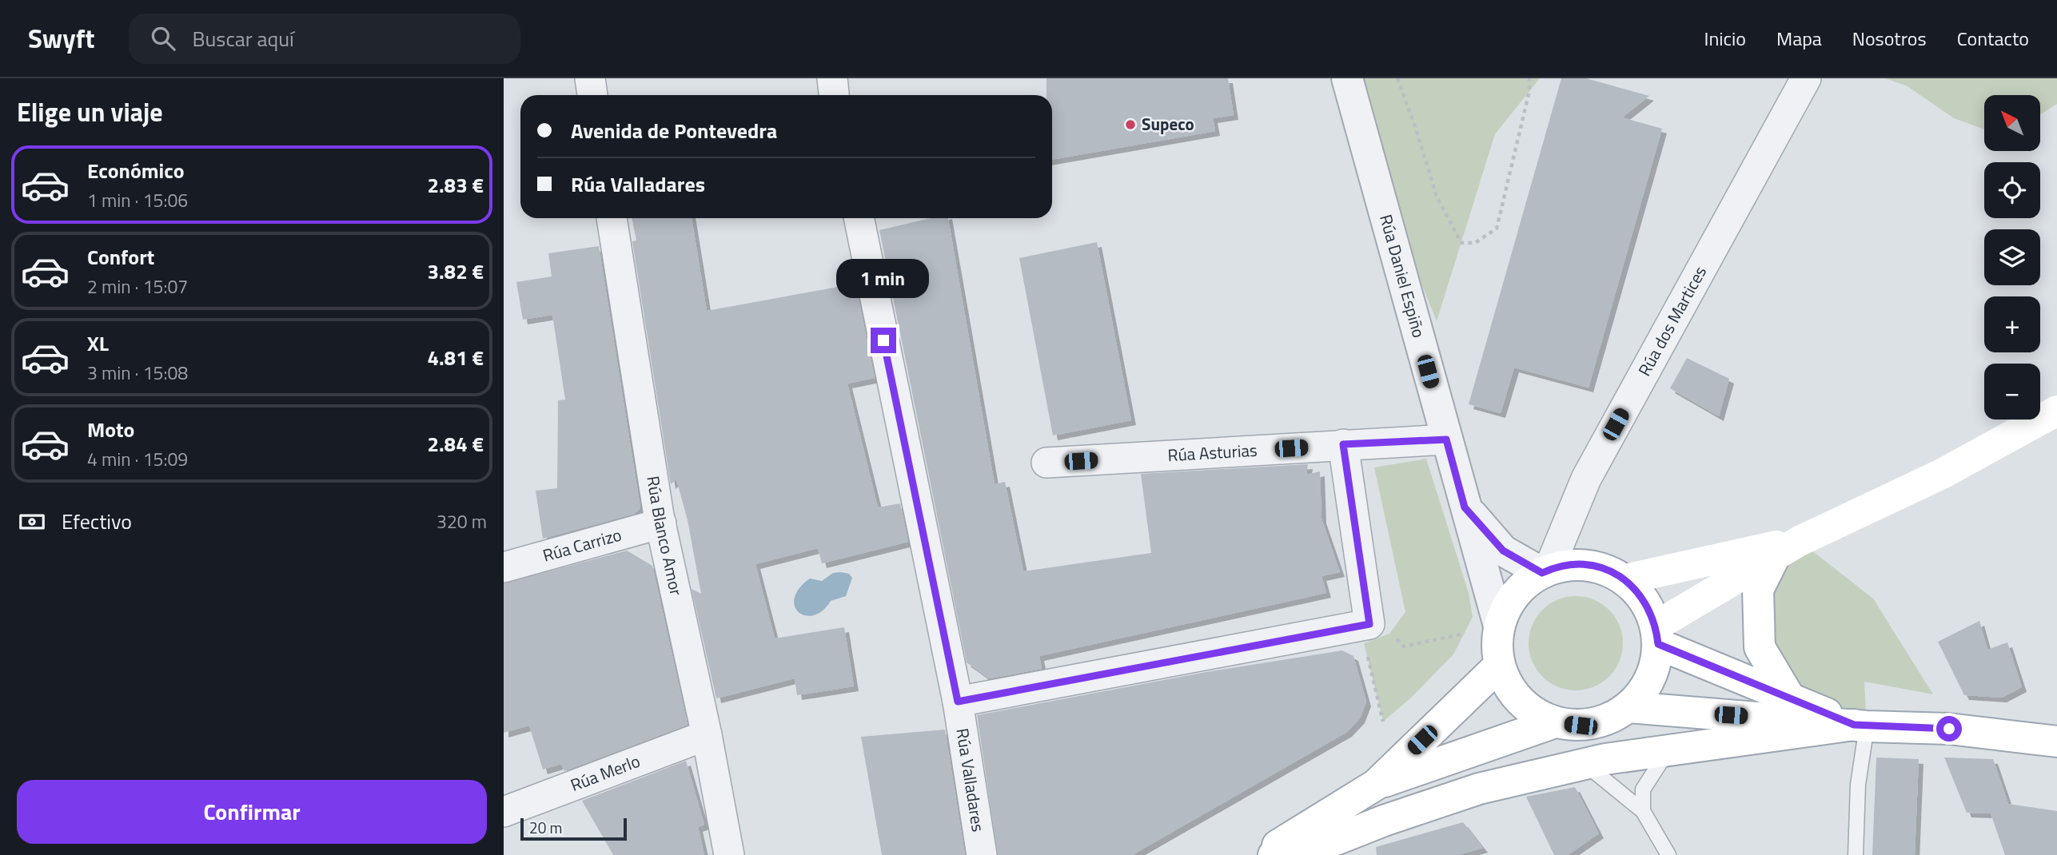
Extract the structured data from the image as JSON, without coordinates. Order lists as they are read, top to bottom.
{
  "streets": {
    "street": [
      "Rúa Daniel Espiño",
      "Rúa dos Martices",
      "Rúa Asturias",
      "Rúa Blanco Amor",
      "Rúa Carrizo",
      "Rúa Merlo",
      "Rúa Valladares"
    ]
  },
  "crossings": [
    ["Rúa Daniel Espiño", "Rúa dos Martices"],
    ["Rúa Daniel Espiño", "Rúa Asturias"],
    ["Rúa Blanco Amor", "Rúa Carrizo"],
    ["Rúa Blanco Amor", "Rúa Merlo"]
  ],
  "places": ["Supeco"],
  "scale_bar": "20 m",
  "north": "top left",
  "page": {
    "header": "Swyft",
    "search": "Buscar aquí",
    "nav": [
      "Inicio",
      "Mapa",
      "Nosotros",
      "Contacto"
    ],
    "heading": "Elige un viaje",
    "map_buttons": ["+", "−"],
    "banner": ["Avenida de Pontevedra", "Rúa Valladares"],
    "list": [
      {
        "name": "Económico",
        "note": "1 min · 15:06",
        "value": "2.83 €"
      },
      {
        "name": "Confort",
        "note": "2 min · 15:07",
        "value": "3.82 €"
      },
      {
        "name": "XL",
        "note": "3 min · 15:08",
        "value": "4.81 €"
      },
      {
        "name": "Moto",
        "note": "4 min · 15:09",
        "value": "2.84 €"
      }
    ],
    "bubble": "1 min",
    "pay": ["Efectivo", "320 m"],
    "buttons": "Confirmar",
    "scale": "20 m"
  }
}
